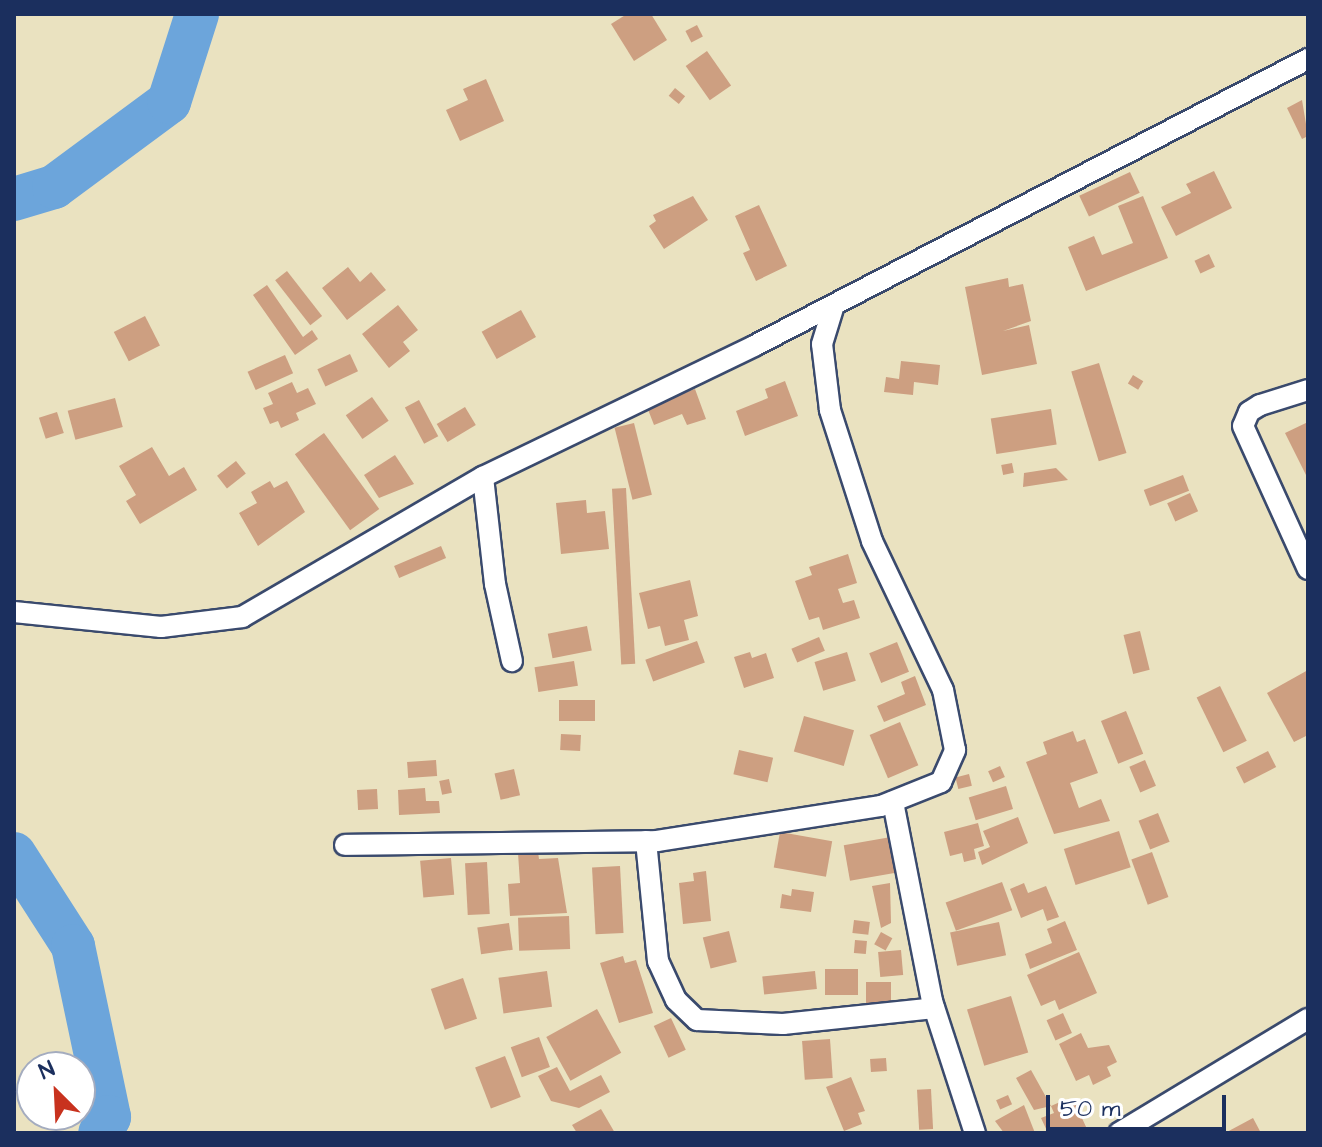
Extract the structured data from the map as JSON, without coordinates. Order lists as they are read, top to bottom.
{
  "scale_bar": "50 m",
  "north": "top left"
}
